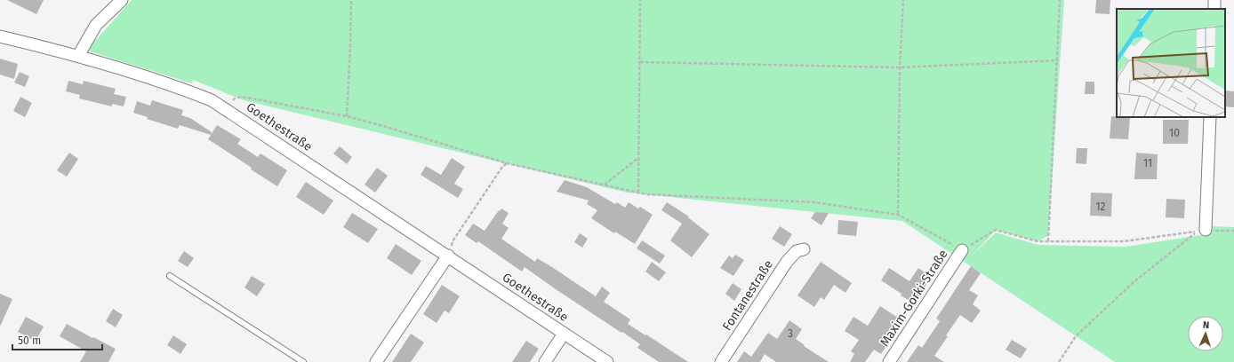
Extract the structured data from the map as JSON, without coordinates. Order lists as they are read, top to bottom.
{
  "streets": {
    "street": ["Goethestraße", "Fontanestraße", "Maxim-Gorki-Straße"]
  },
  "house_numbers": [
    "10",
    "11",
    "12",
    "3"
  ],
  "scale_bar": "50 m",
  "north": "top"
}
